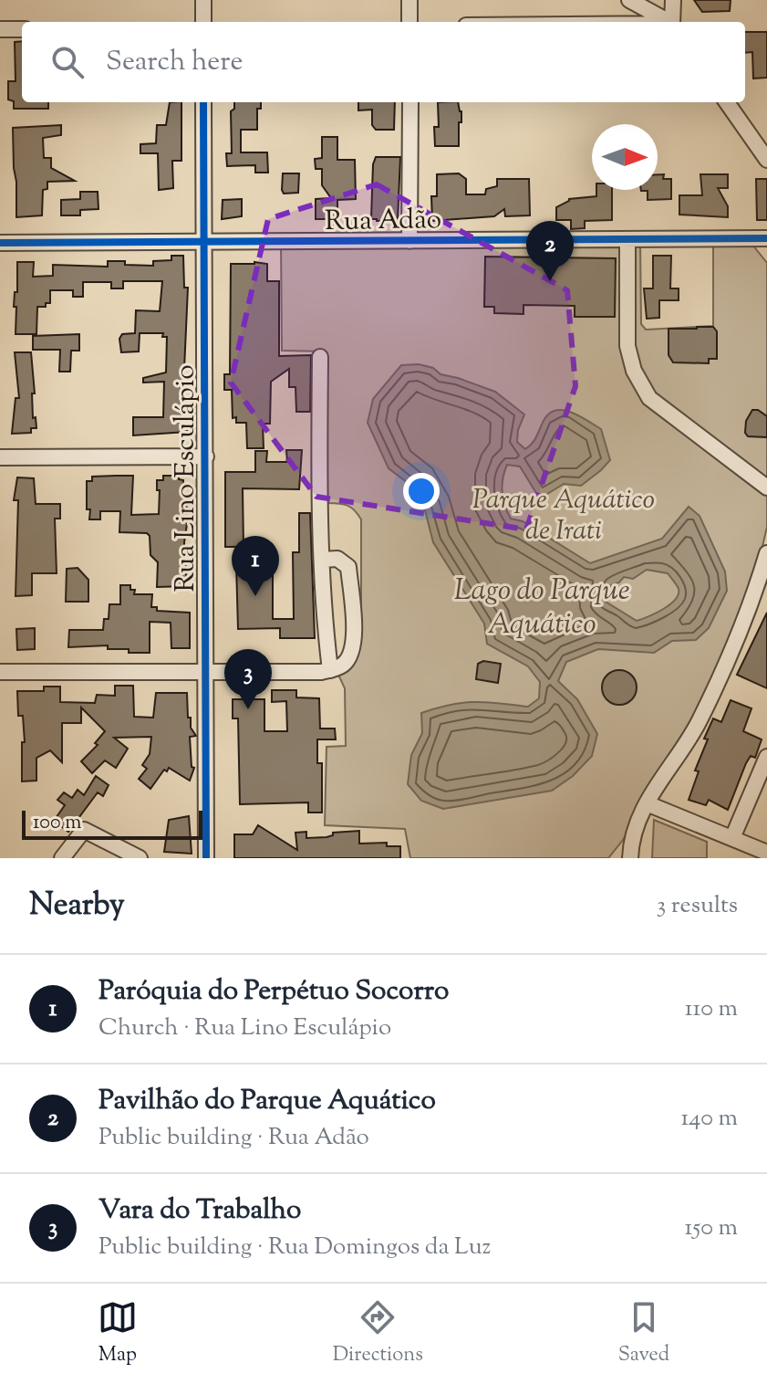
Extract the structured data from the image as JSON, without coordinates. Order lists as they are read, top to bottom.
{
  "streets": {
    "street": ["Rua Adão", "Rua Lino Esculápio"]
  },
  "crossings": [
    ["Rua Adão", "Rua Lino Esculápio"]
  ],
  "water": ["Lago do Parque Aquático"],
  "parks": ["Parque Aquático de Irati"],
  "scale_bar": "100 m",
  "north": "right",
  "page": {
    "search": "Search here",
    "pins": ["2", "1", "3"],
    "scale": "100 m",
    "heading": ["Nearby", "3 results"],
    "list": [
      {
        "mark": "1",
        "name": "Paróquia do Perpétuo Socorro",
        "note": "Church · Rua Lino Esculápio",
        "value": "110 m"
      },
      {
        "mark": "2",
        "name": "Pavilhão do Parque Aquático",
        "note": "Public building · Rua Adão",
        "value": "140 m"
      },
      {
        "mark": "3",
        "name": "Vara do Trabalho",
        "note": "Public building · Rua Domingos da Luz",
        "value": "150 m"
      }
    ],
    "nav": ["Map", "Directions", "Saved"]
  }
}
